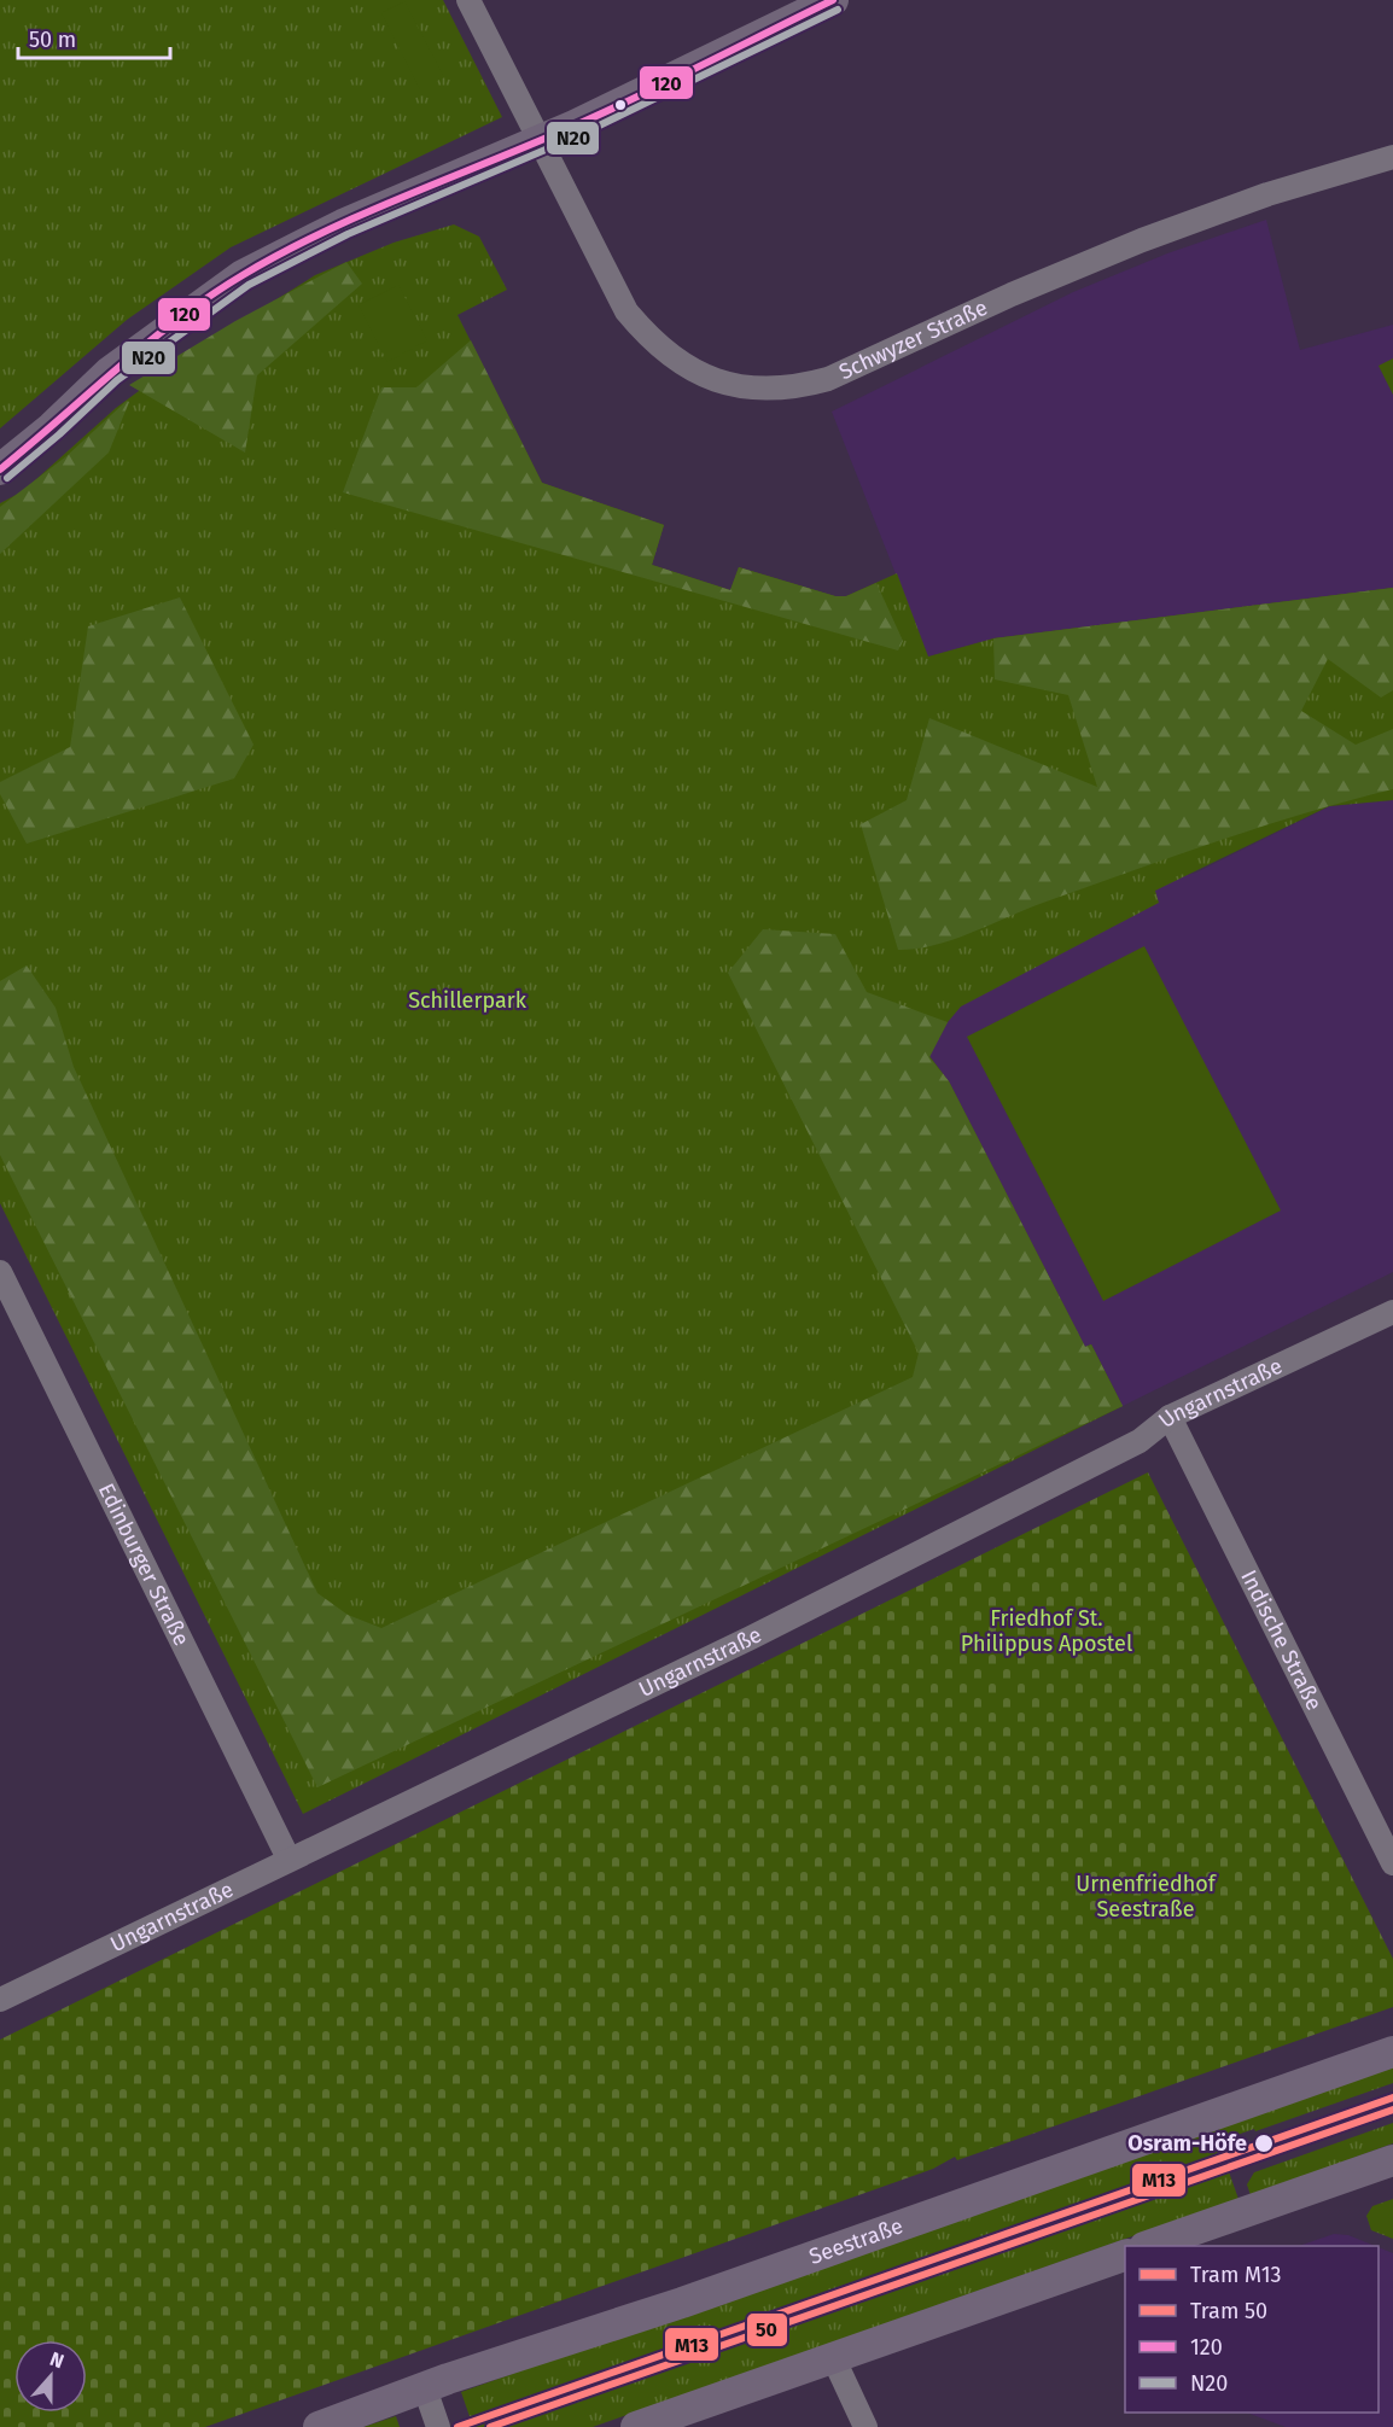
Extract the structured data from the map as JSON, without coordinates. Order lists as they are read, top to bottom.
{
  "streets": {
    "main road": ["Seestraße"],
    "street": [
      "Schwyzer Straße",
      "Ungarnstraße",
      "Edinburger Straße",
      "Indische Straße"
    ]
  },
  "crossings": [
    ["Ungarnstraße", "Edinburger Straße"],
    ["Ungarnstraße", "Indische Straße"]
  ],
  "parks": ["Schillerpark", "Friedhof St. Philippus Apostel", "Urnenfriedhof Seestraße"],
  "places": ["Osram-Höfe"],
  "lines": [
    "transit line 120",
    "transit line N20",
    "tram line M13",
    "tram line 50"
  ],
  "legend": [
    "Tram M13",
    "Tram 50",
    "120",
    "N20"
  ],
  "scale_bar": "50 m",
  "north": "top"
}
